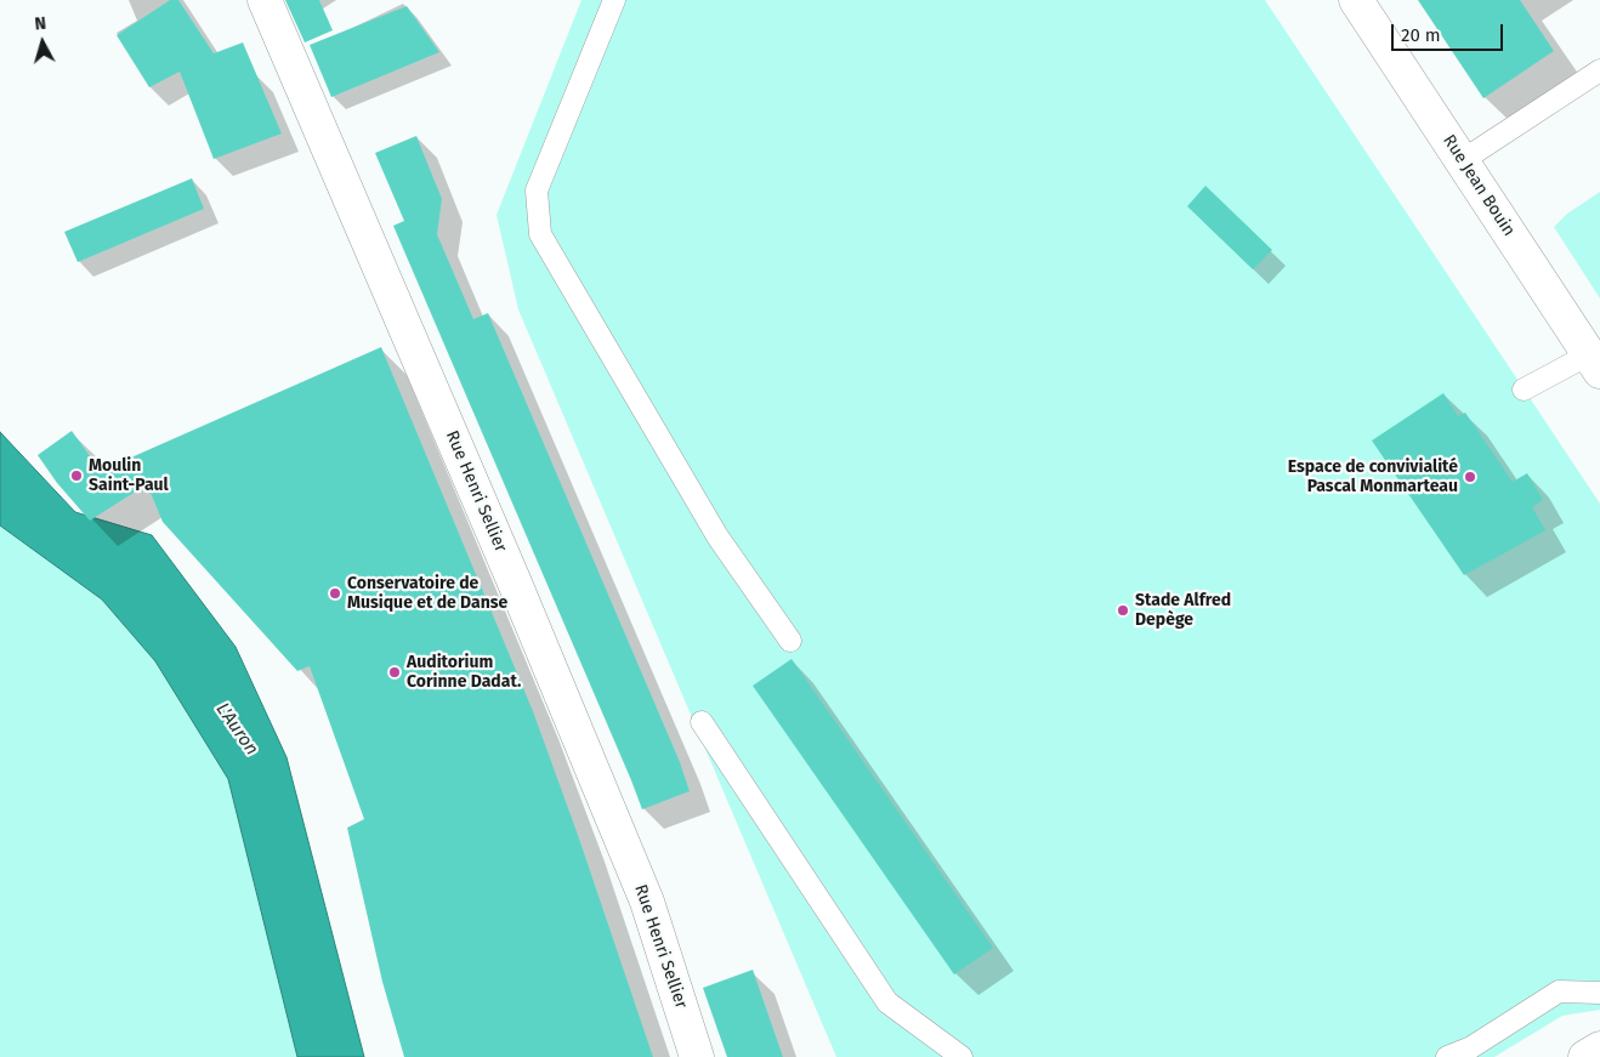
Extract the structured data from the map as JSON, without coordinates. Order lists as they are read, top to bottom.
{
  "streets": {
    "street": ["Rue Jean Bouin", "Rue Henri Sellier"]
  },
  "water": ["L'Auron"],
  "places": [
    "Moulin Saint-Paul",
    "Espace de convivialité Pascal Monmarteau",
    "Conservatoire de Musique et de Danse",
    "Stade Alfred Depège",
    "Auditorium Corinne Dadat."
  ],
  "scale_bar": "20 m",
  "north": "top"
}
